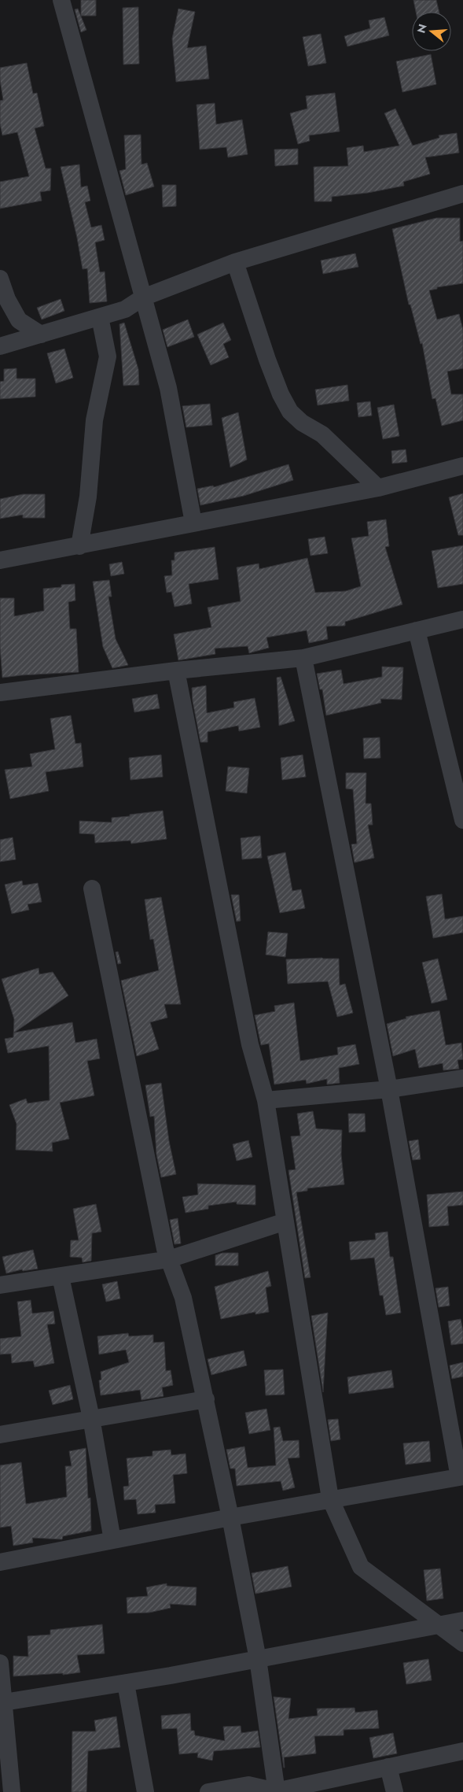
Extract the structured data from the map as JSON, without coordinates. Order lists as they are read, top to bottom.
{
  "north": "left"
}
